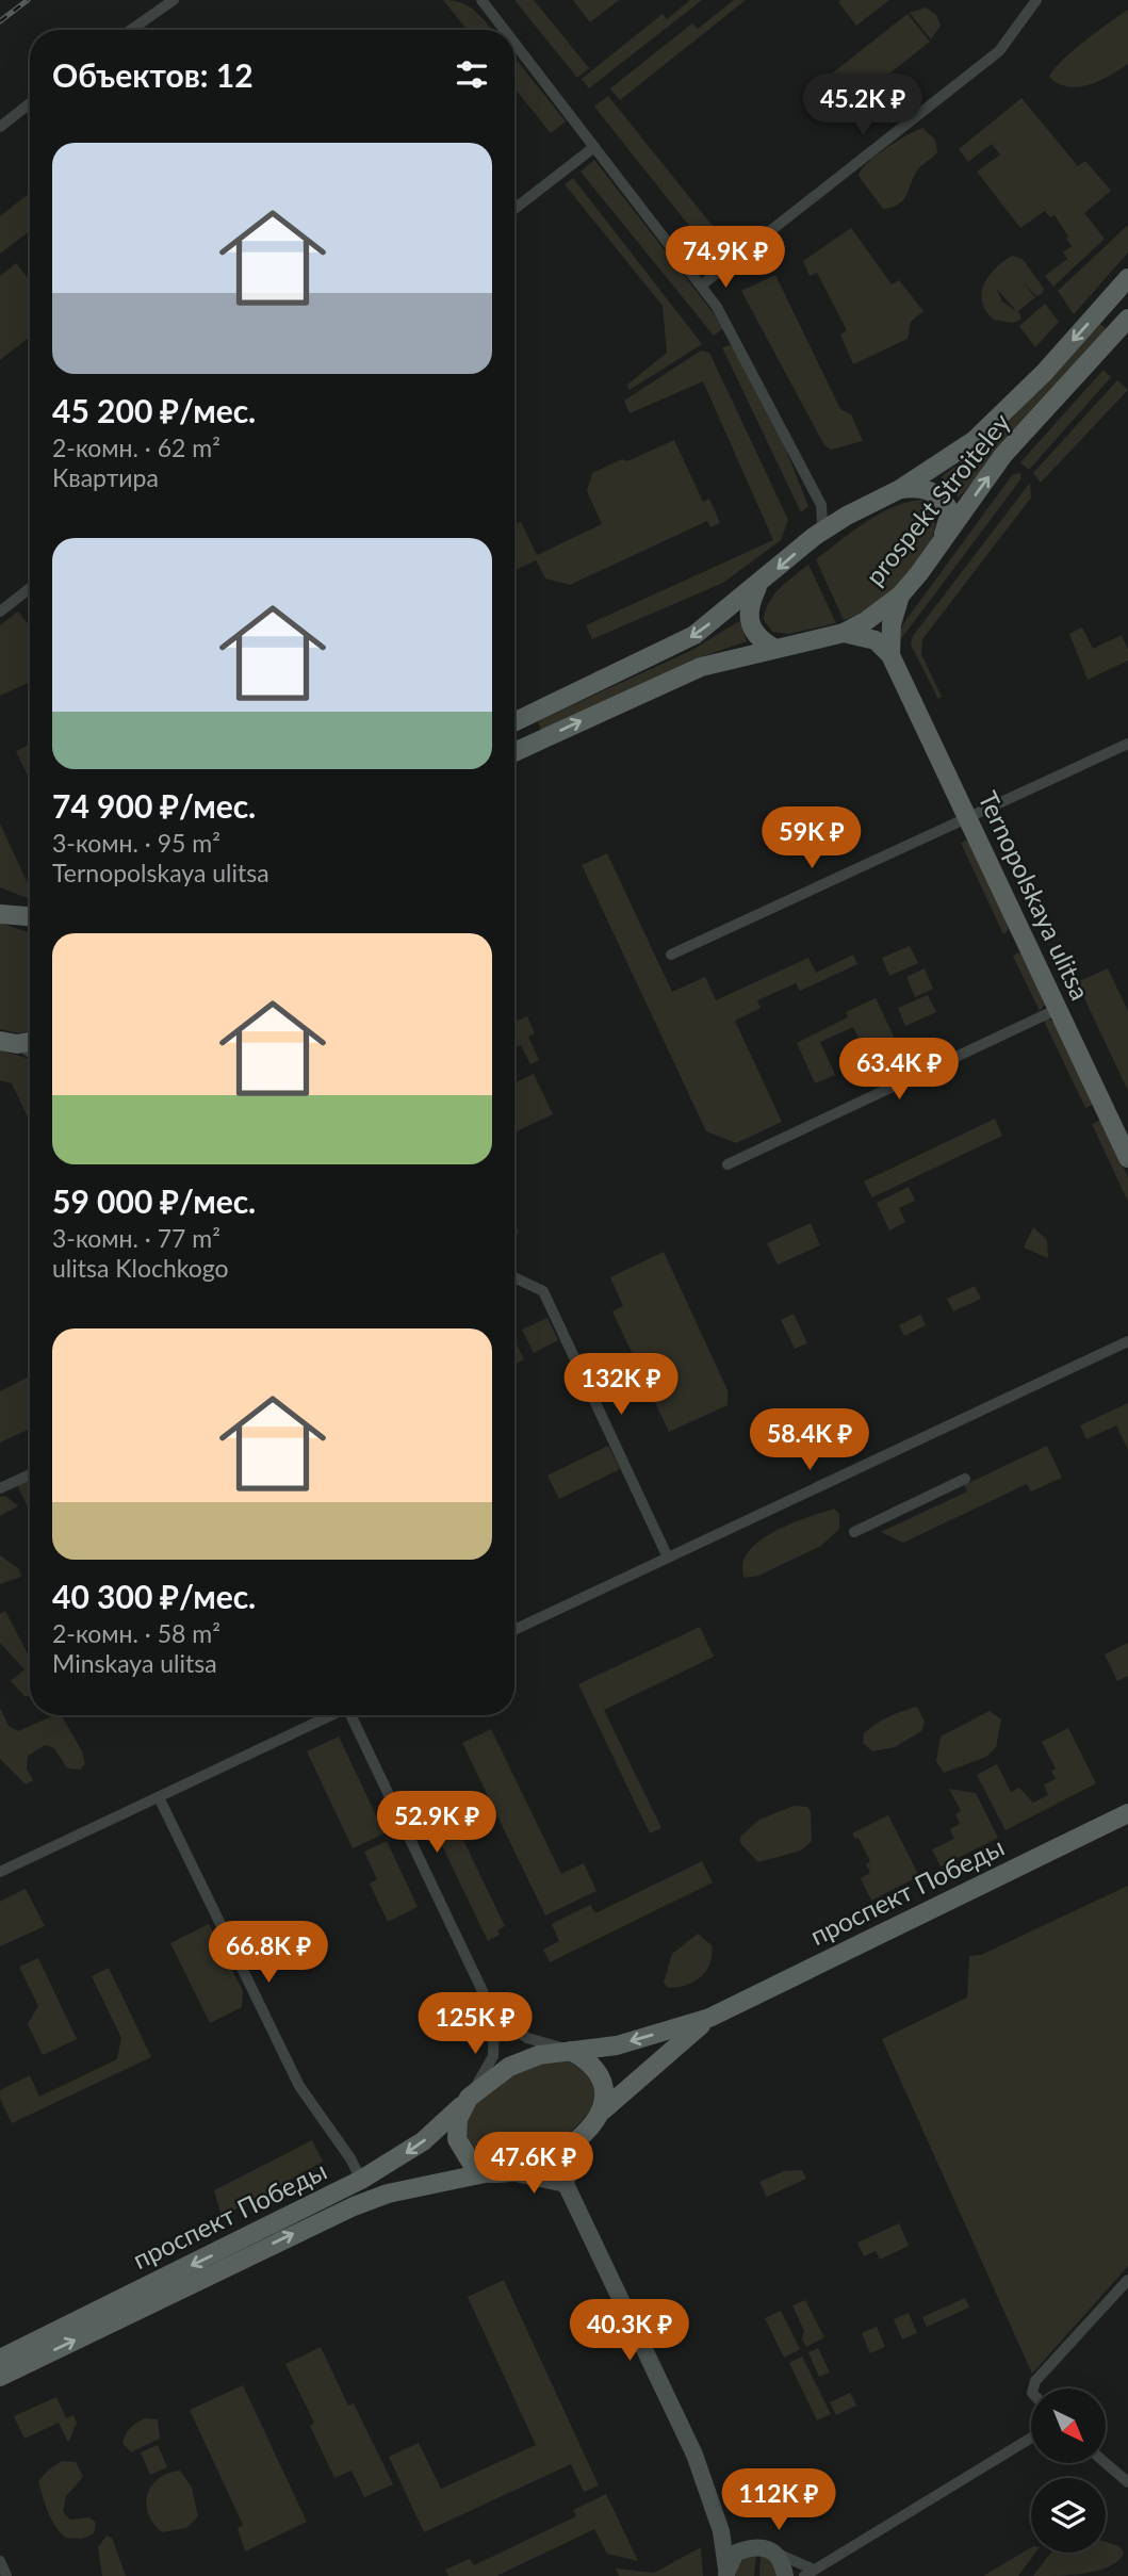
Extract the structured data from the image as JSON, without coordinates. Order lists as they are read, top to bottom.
{
  "streets": {
    "main road": ["prospekt Stroiteley", "Ternopolskaya ulitsa", "проспект Победы"]
  },
  "crossings": [
    ["prospekt Stroiteley", "Ternopolskaya ulitsa"]
  ],
  "north": "bottom right",
  "page": {
    "heading": "Объектов: 12",
    "price": [
      "45.2K ₽",
      "74.9K ₽",
      "59K ₽",
      "63.4K ₽",
      "132K ₽",
      "58.4K ₽",
      "52.9K ₽",
      "66.8K ₽",
      "125K ₽",
      "47.6K ₽",
      "40.3K ₽",
      "112K ₽"
    ],
    "list": [
      {
        "name": "45 200 ₽/мес.",
        "note": "2-комн. · 62 m² · Квартира"
      },
      {
        "name": "74 900 ₽/мес.",
        "note": "3-комн. · 95 m² · Ternopolskaya ulitsa"
      },
      {
        "name": "59 000 ₽/мес.",
        "note": "3-комн. · 77 m² · ulitsa Klochkogo"
      },
      {
        "name": "40 300 ₽/мес.",
        "note": "2-комн. · 58 m² · Minskaya ulitsa"
      }
    ]
  }
}
